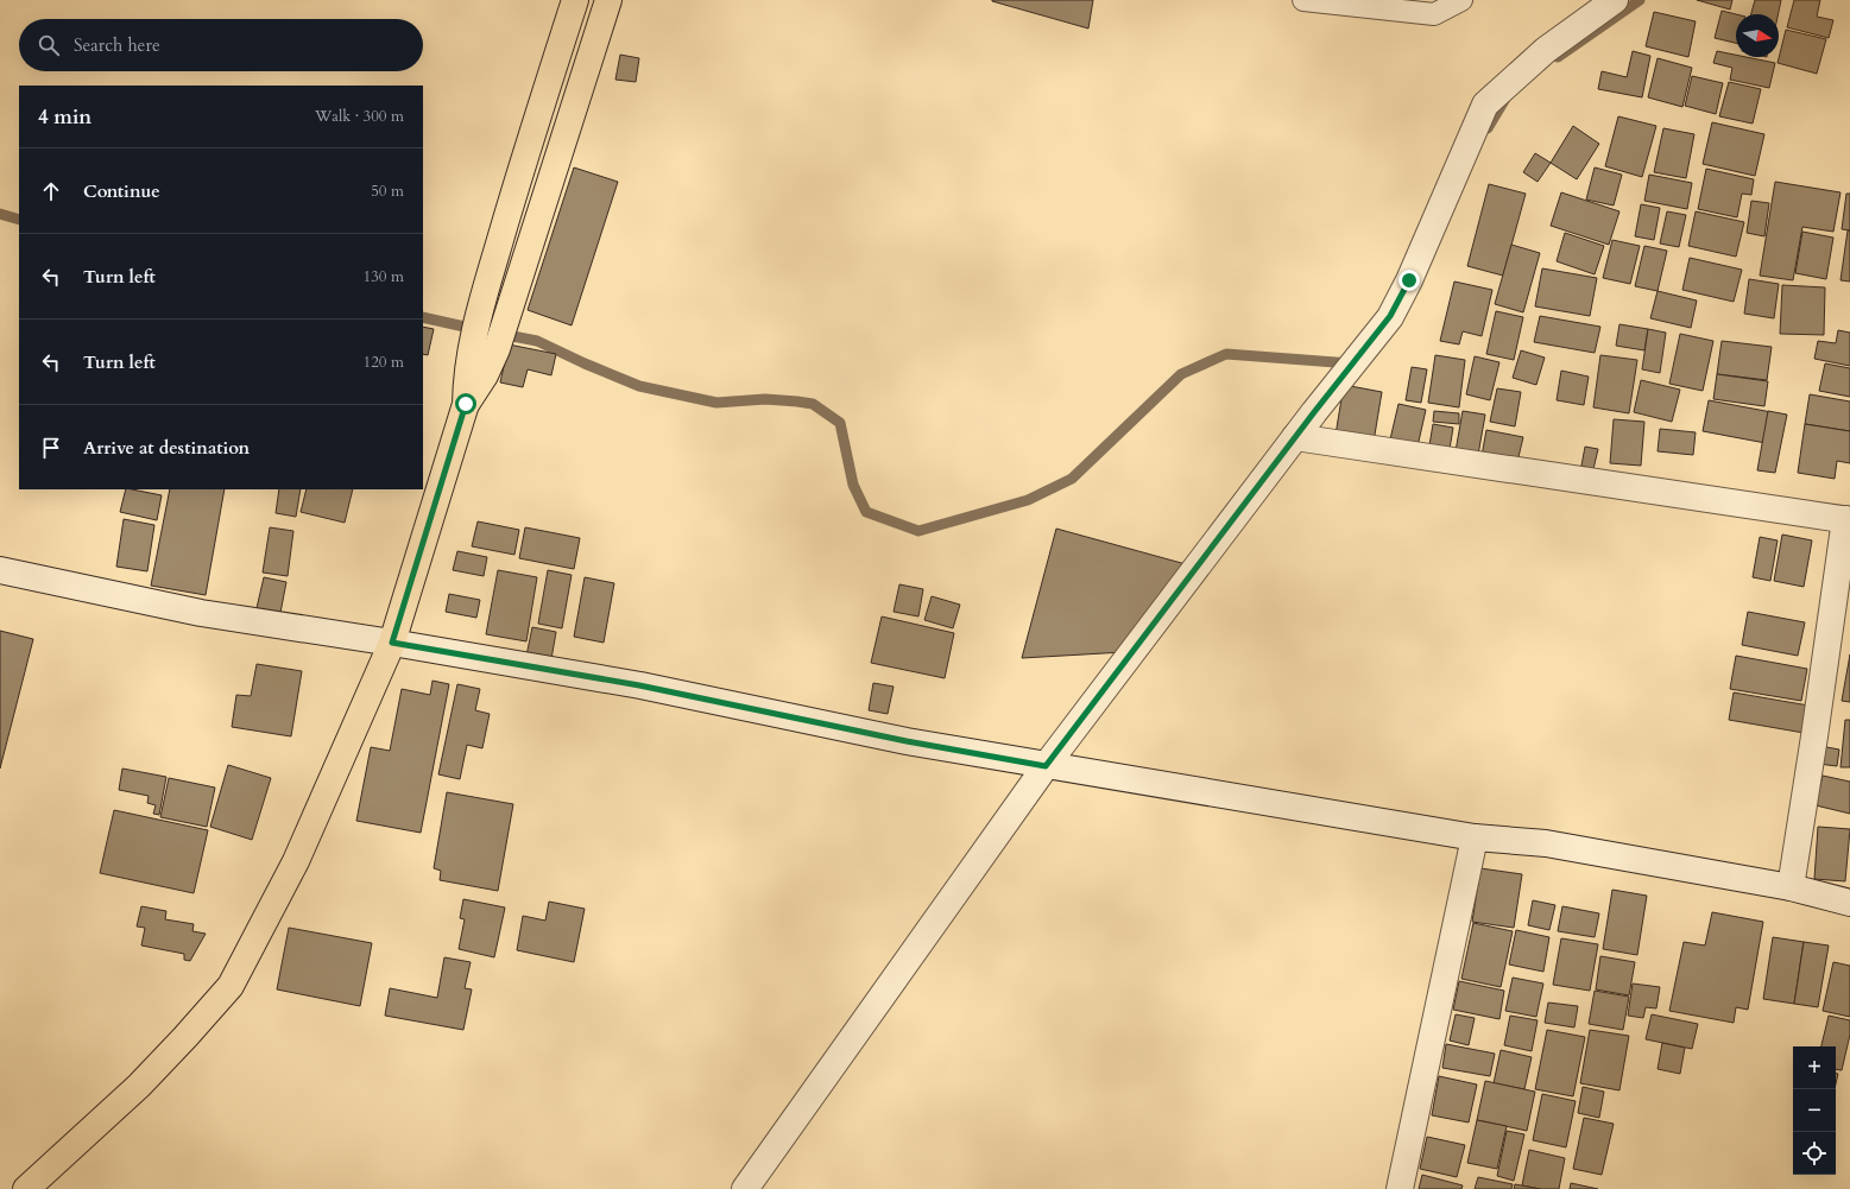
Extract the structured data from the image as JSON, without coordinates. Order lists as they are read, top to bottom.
{
  "north": "right",
  "page": {
    "search": "Search here",
    "heading": ["4 min", "Walk · 300 m"],
    "list": [
      ["Continue", "50 m"],
      ["Turn left", "130 m"],
      ["Turn left", "120 m"],
      "Arrive at destination"
    ],
    "map_buttons": ["+", "−"]
  }
}
